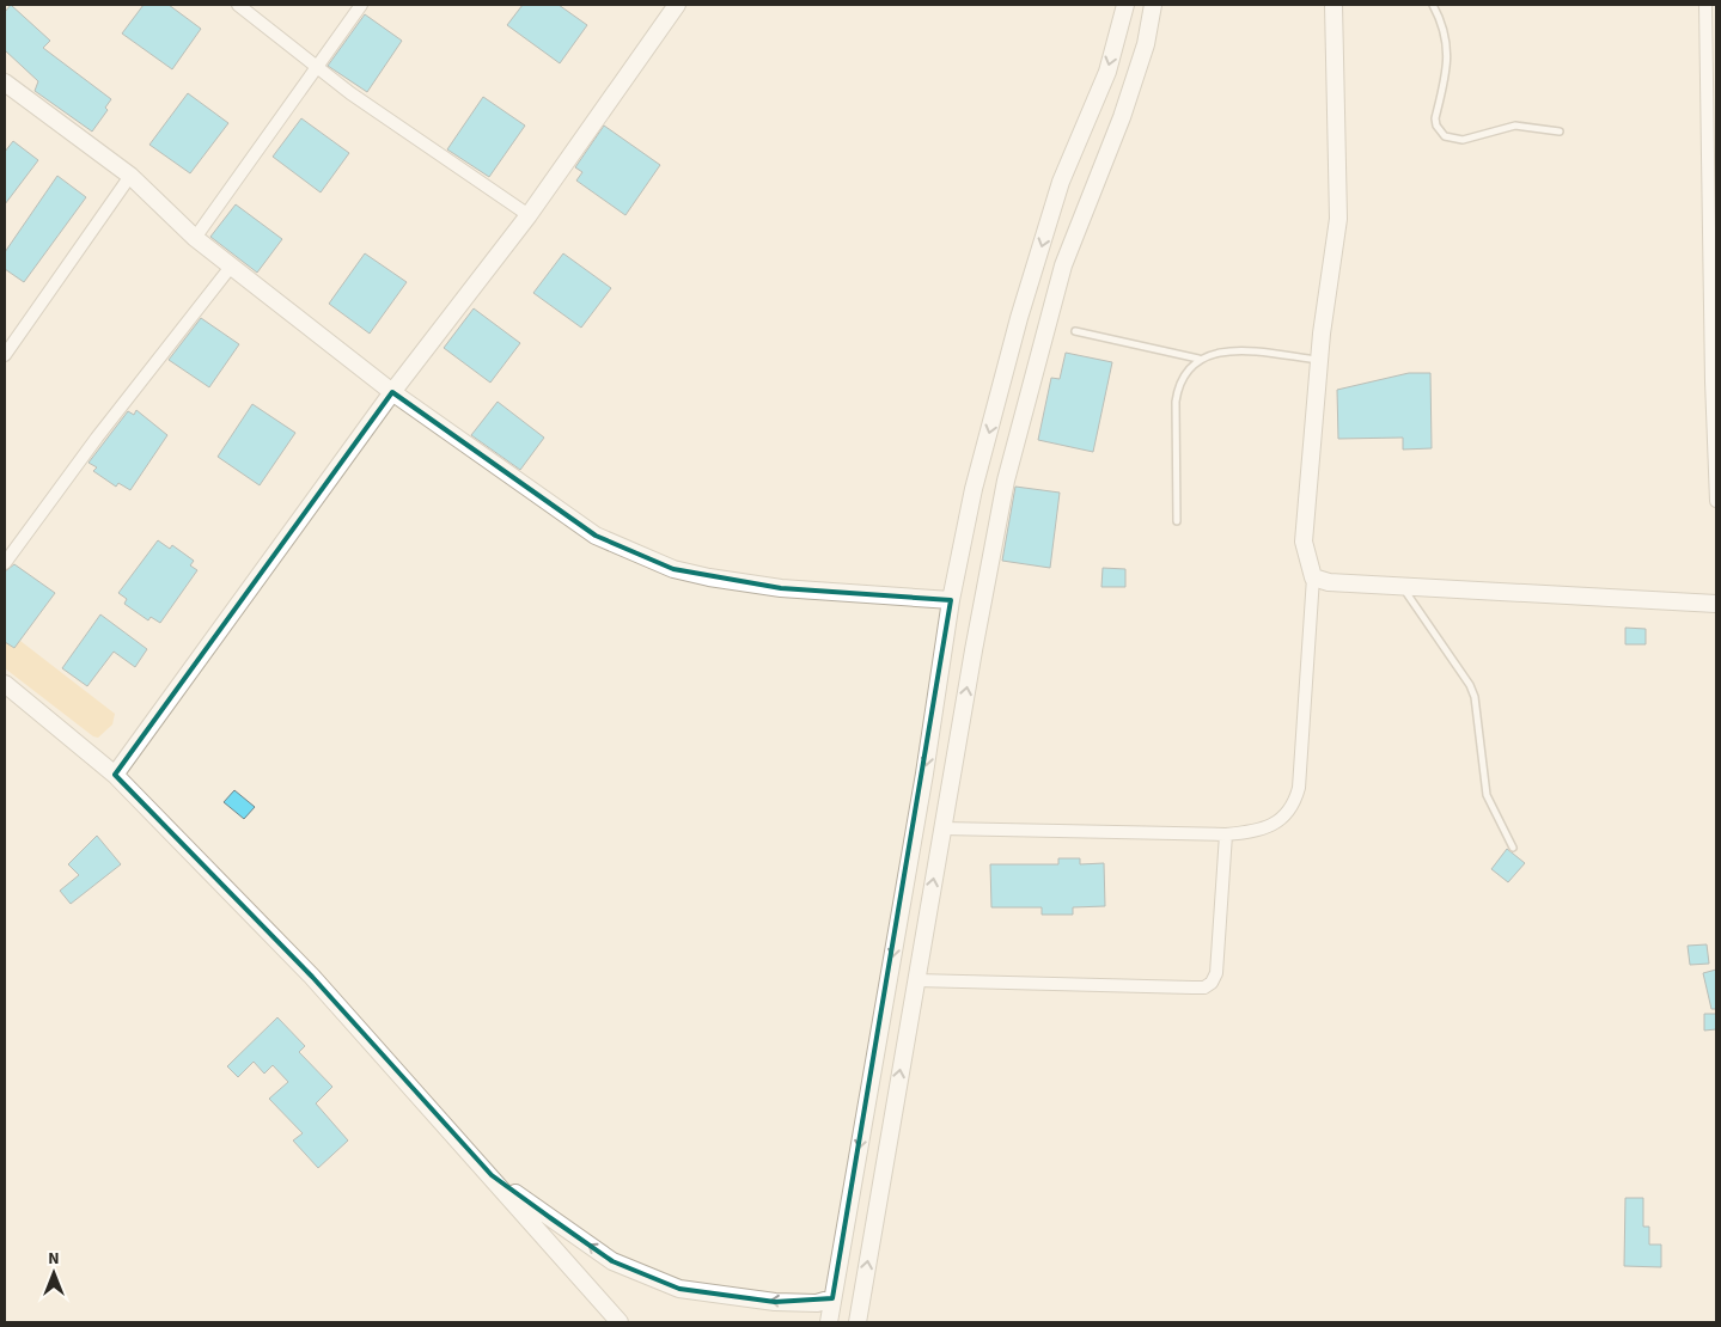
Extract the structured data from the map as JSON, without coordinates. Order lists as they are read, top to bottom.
{
  "north": "top"
}
